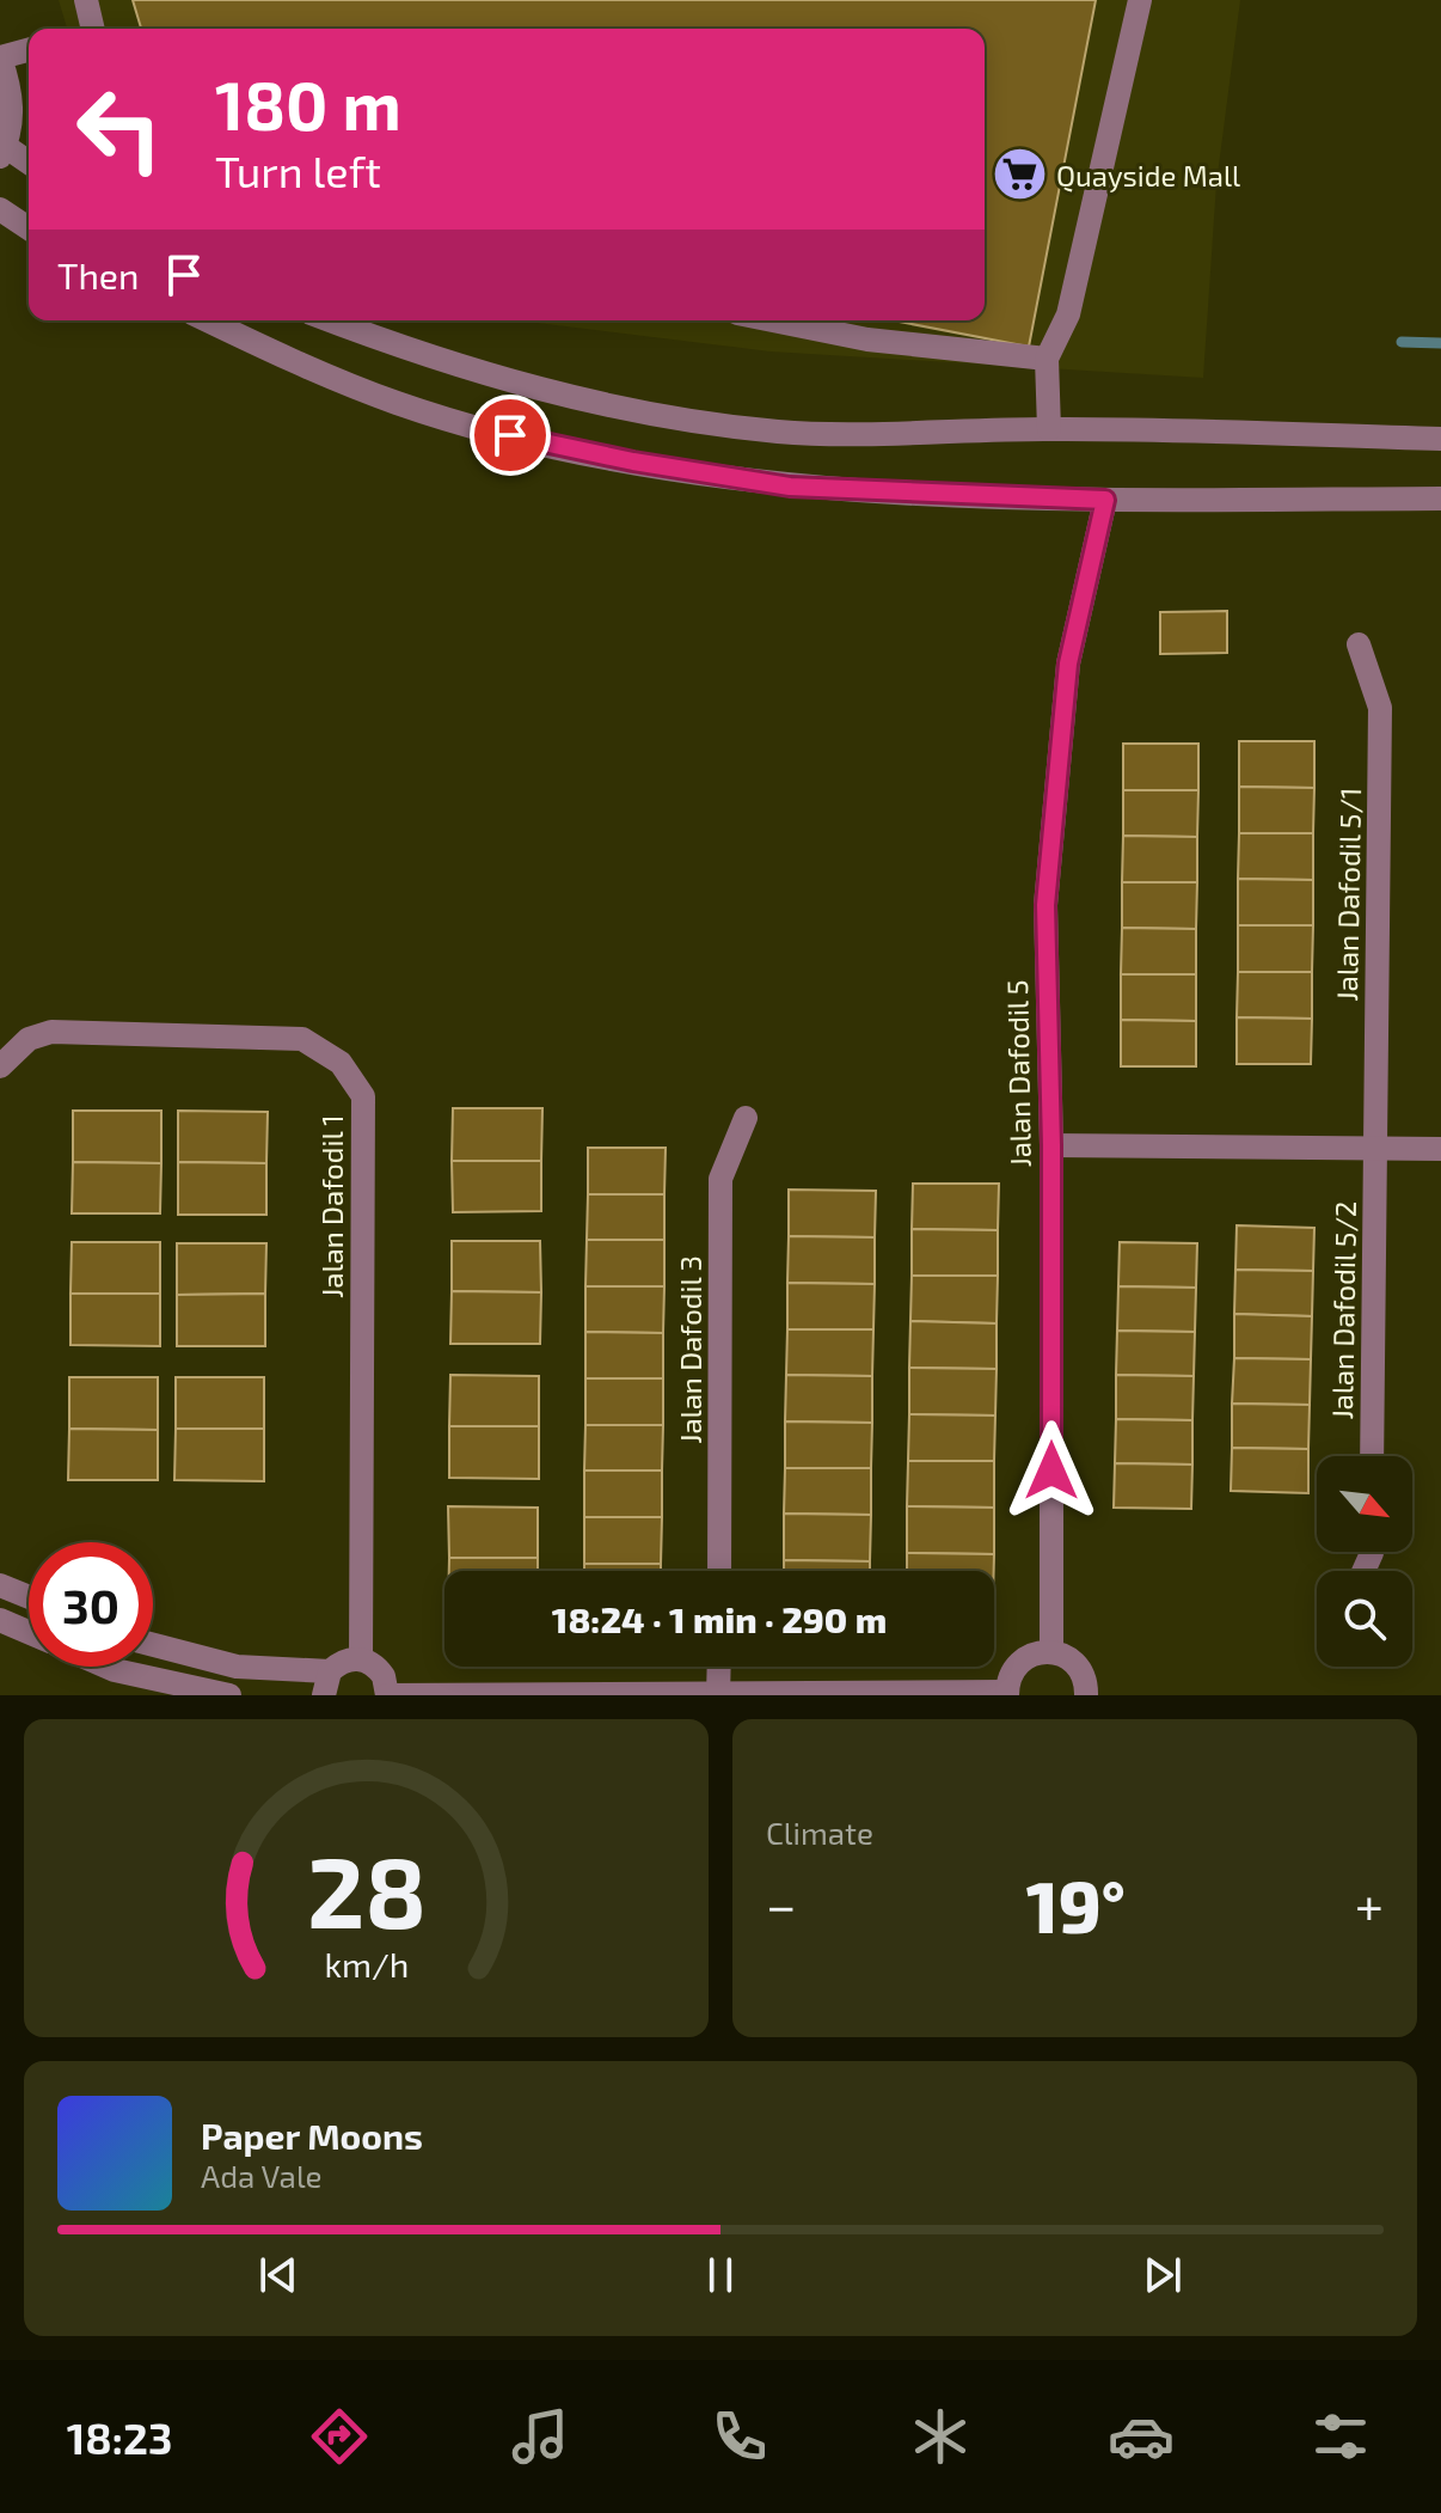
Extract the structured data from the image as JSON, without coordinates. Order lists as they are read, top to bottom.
{
  "streets": {
    "street": [
      "Jalan Dafodil 5/1",
      "Jalan Dafodil 5",
      "Jalan Dafodil 1",
      "Jalan Dafodil 5/2",
      "Jalan Dafodil 3"
    ]
  },
  "crossings": [
    ["Jalan Dafodil 5/1", "Jalan Dafodil 5/2"]
  ],
  "places": {
    "supermarket": ["Quayside Mall"]
  },
  "north": "bottom right",
  "page": {
    "turn": ["180 m", "Turn left"],
    "then": "Then",
    "limit": "30",
    "trip": "18:24 · 1 min · 290 m",
    "tile": "Climate",
    "heat": ["−", "19°", "+"],
    "song": ["Paper Moons", "Ada Vale"],
    "tabs": "18:23",
    "gauge": ["28", "km/h"]
  }
}
